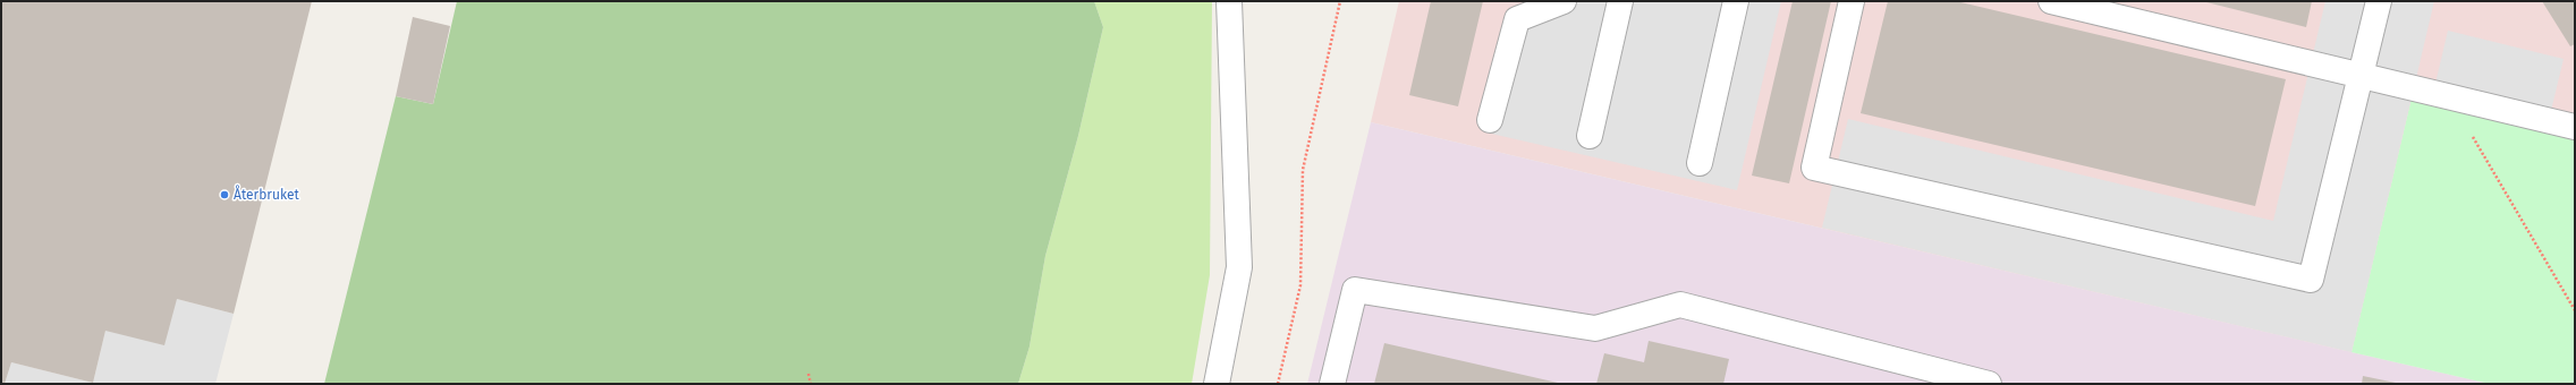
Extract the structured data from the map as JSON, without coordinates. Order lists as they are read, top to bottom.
{
  "places": ["Återbruket"]
}
